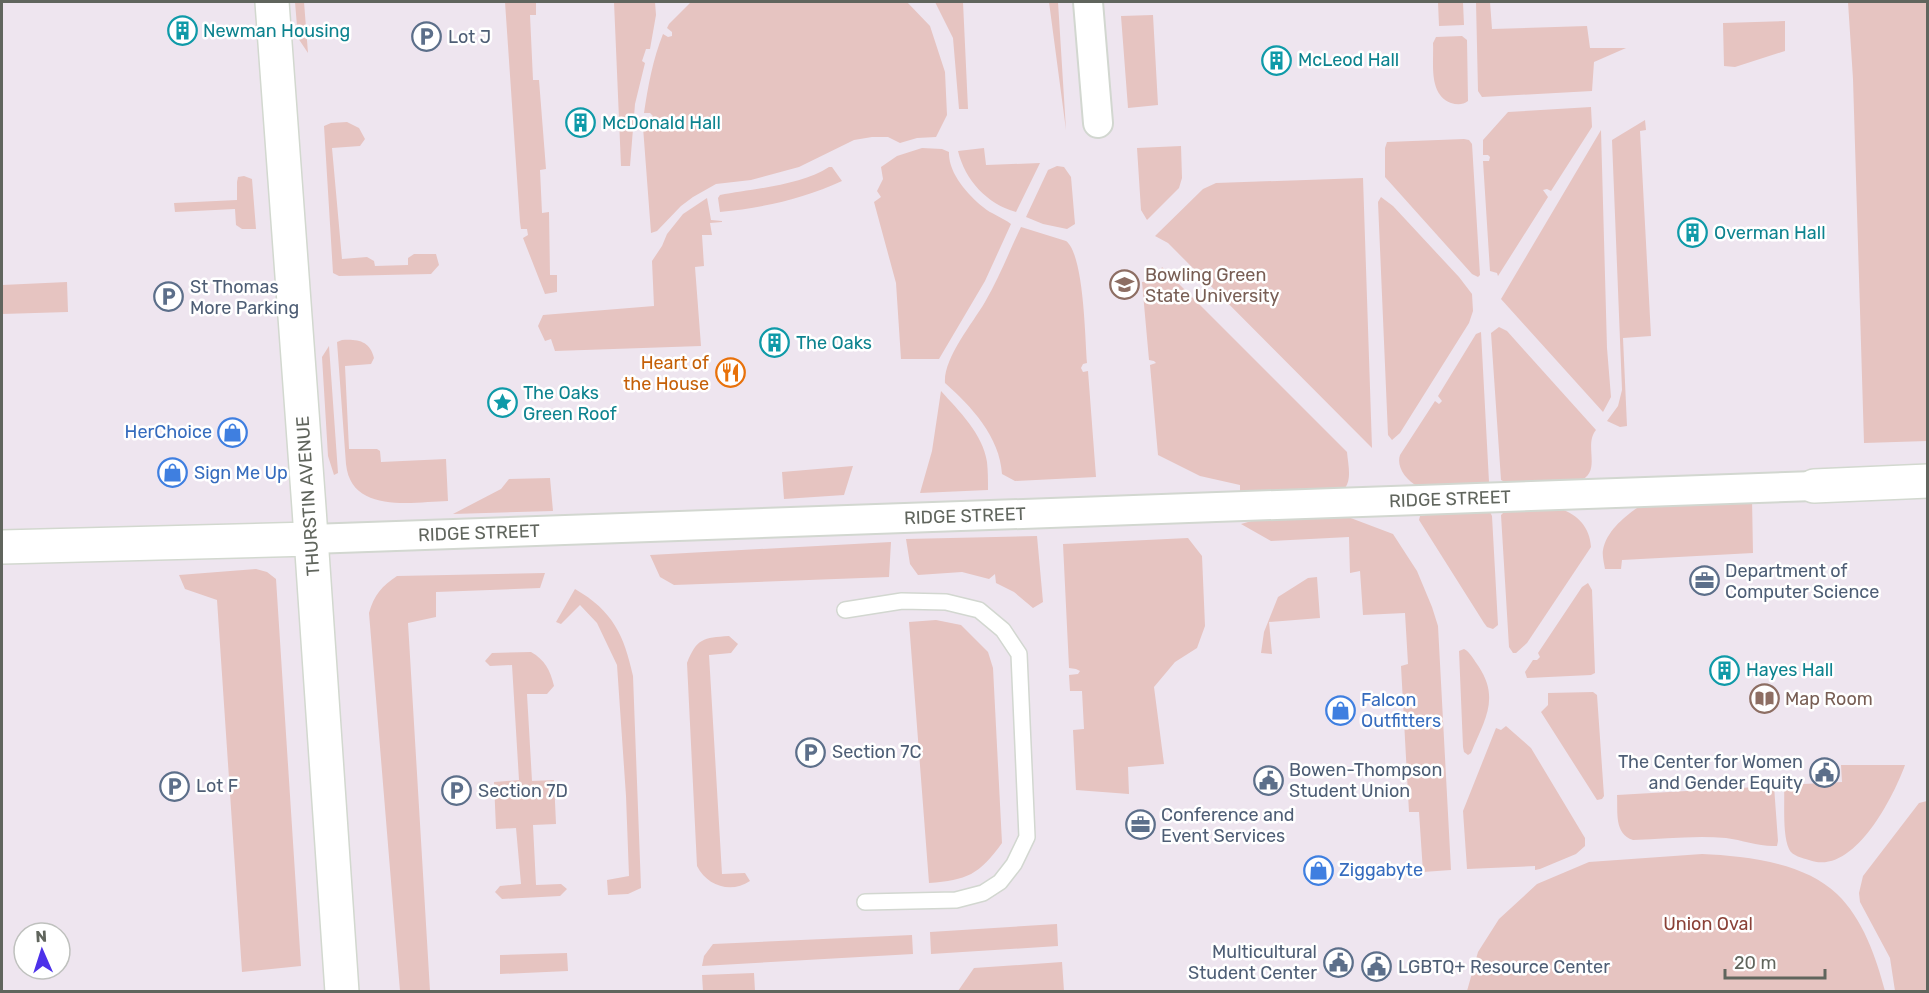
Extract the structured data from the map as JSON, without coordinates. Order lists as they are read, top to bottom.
{
  "streets": {
    "street": ["THURSTIN AVENUE", "RIDGE STREET"]
  },
  "crossings": [
    ["THURSTIN AVENUE", "RIDGE STREET"]
  ],
  "parks": ["Union Oval"],
  "places": {
    "building": [
      "Newman Housing",
      "McLeod Hall",
      "McDonald Hall",
      "Overman Hall",
      "The Oaks",
      "Hayes Hall"
    ],
    "parking": [
      "Lot J",
      "St Thomas More Parking",
      "Section 7C",
      "Lot F",
      "Section 7D"
    ],
    "school or university": ["Bowling Green State University"],
    "restaurant": ["Heart of the House"],
    "place": ["The Oaks Green Roof"],
    "shop": [
      "HerChoice",
      "Sign Me Up",
      "Falcon Outfitters",
      "Ziggabyte"
    ],
    "office": ["Department of Computer Science", "Conference and Event Services"],
    "library": ["Map Room"],
    "public building": [
      "The Center for Women and Gender Equity",
      "Bowen-Thompson Student Union",
      "Multicultural Student Center",
      "LGBTQ+ Resource Center"
    ]
  },
  "scale_bar": "20 m",
  "north": "top"
}
